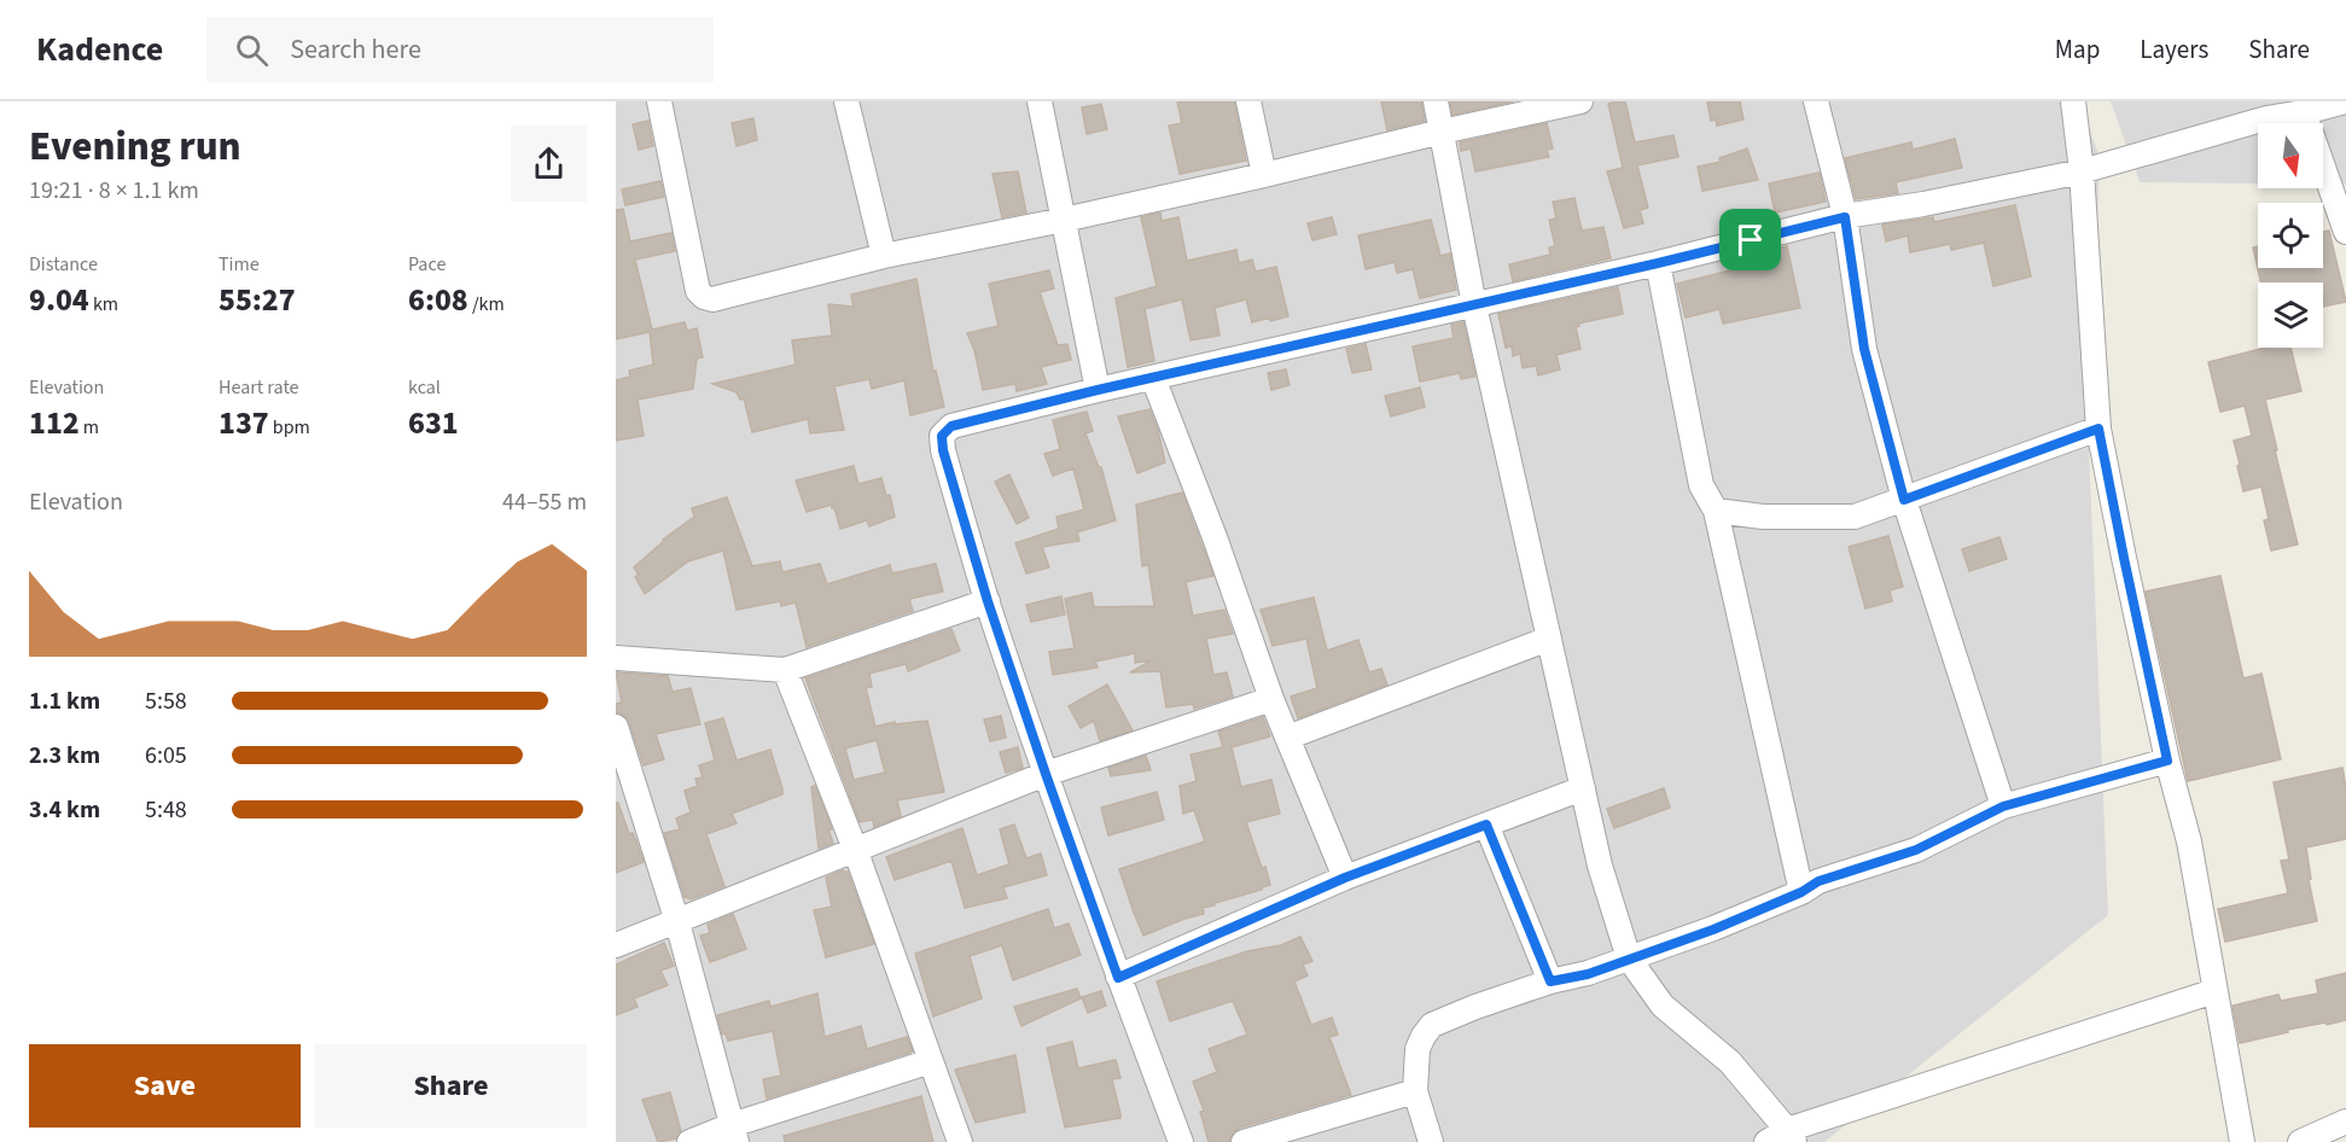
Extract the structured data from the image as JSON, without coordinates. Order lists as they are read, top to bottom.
{
  "north": "bottom",
  "page": {
    "header": "Kadence",
    "search": "Search here",
    "nav": ["Map", "Layers", "Share"],
    "heading": ["Evening run", "19:21 · 8 × 1.1 km"],
    "stats": [
      ["Distance", "9.04 km"],
      ["Time", "55:27"],
      ["Pace", "6:08 /km"],
      ["Elevation", "112 m"],
      ["Heart rate", "137 bpm"],
      ["kcal", "631"]
    ],
    "chart": ["Elevation", "44–55 m"],
    "list": [
      {
        "name": "1.1 km",
        "note": "5:58"
      },
      {
        "name": "2.3 km",
        "note": "6:05"
      },
      {
        "name": "3.4 km",
        "note": "5:48"
      }
    ],
    "buttons": ["Save", "Share"]
  }
}
